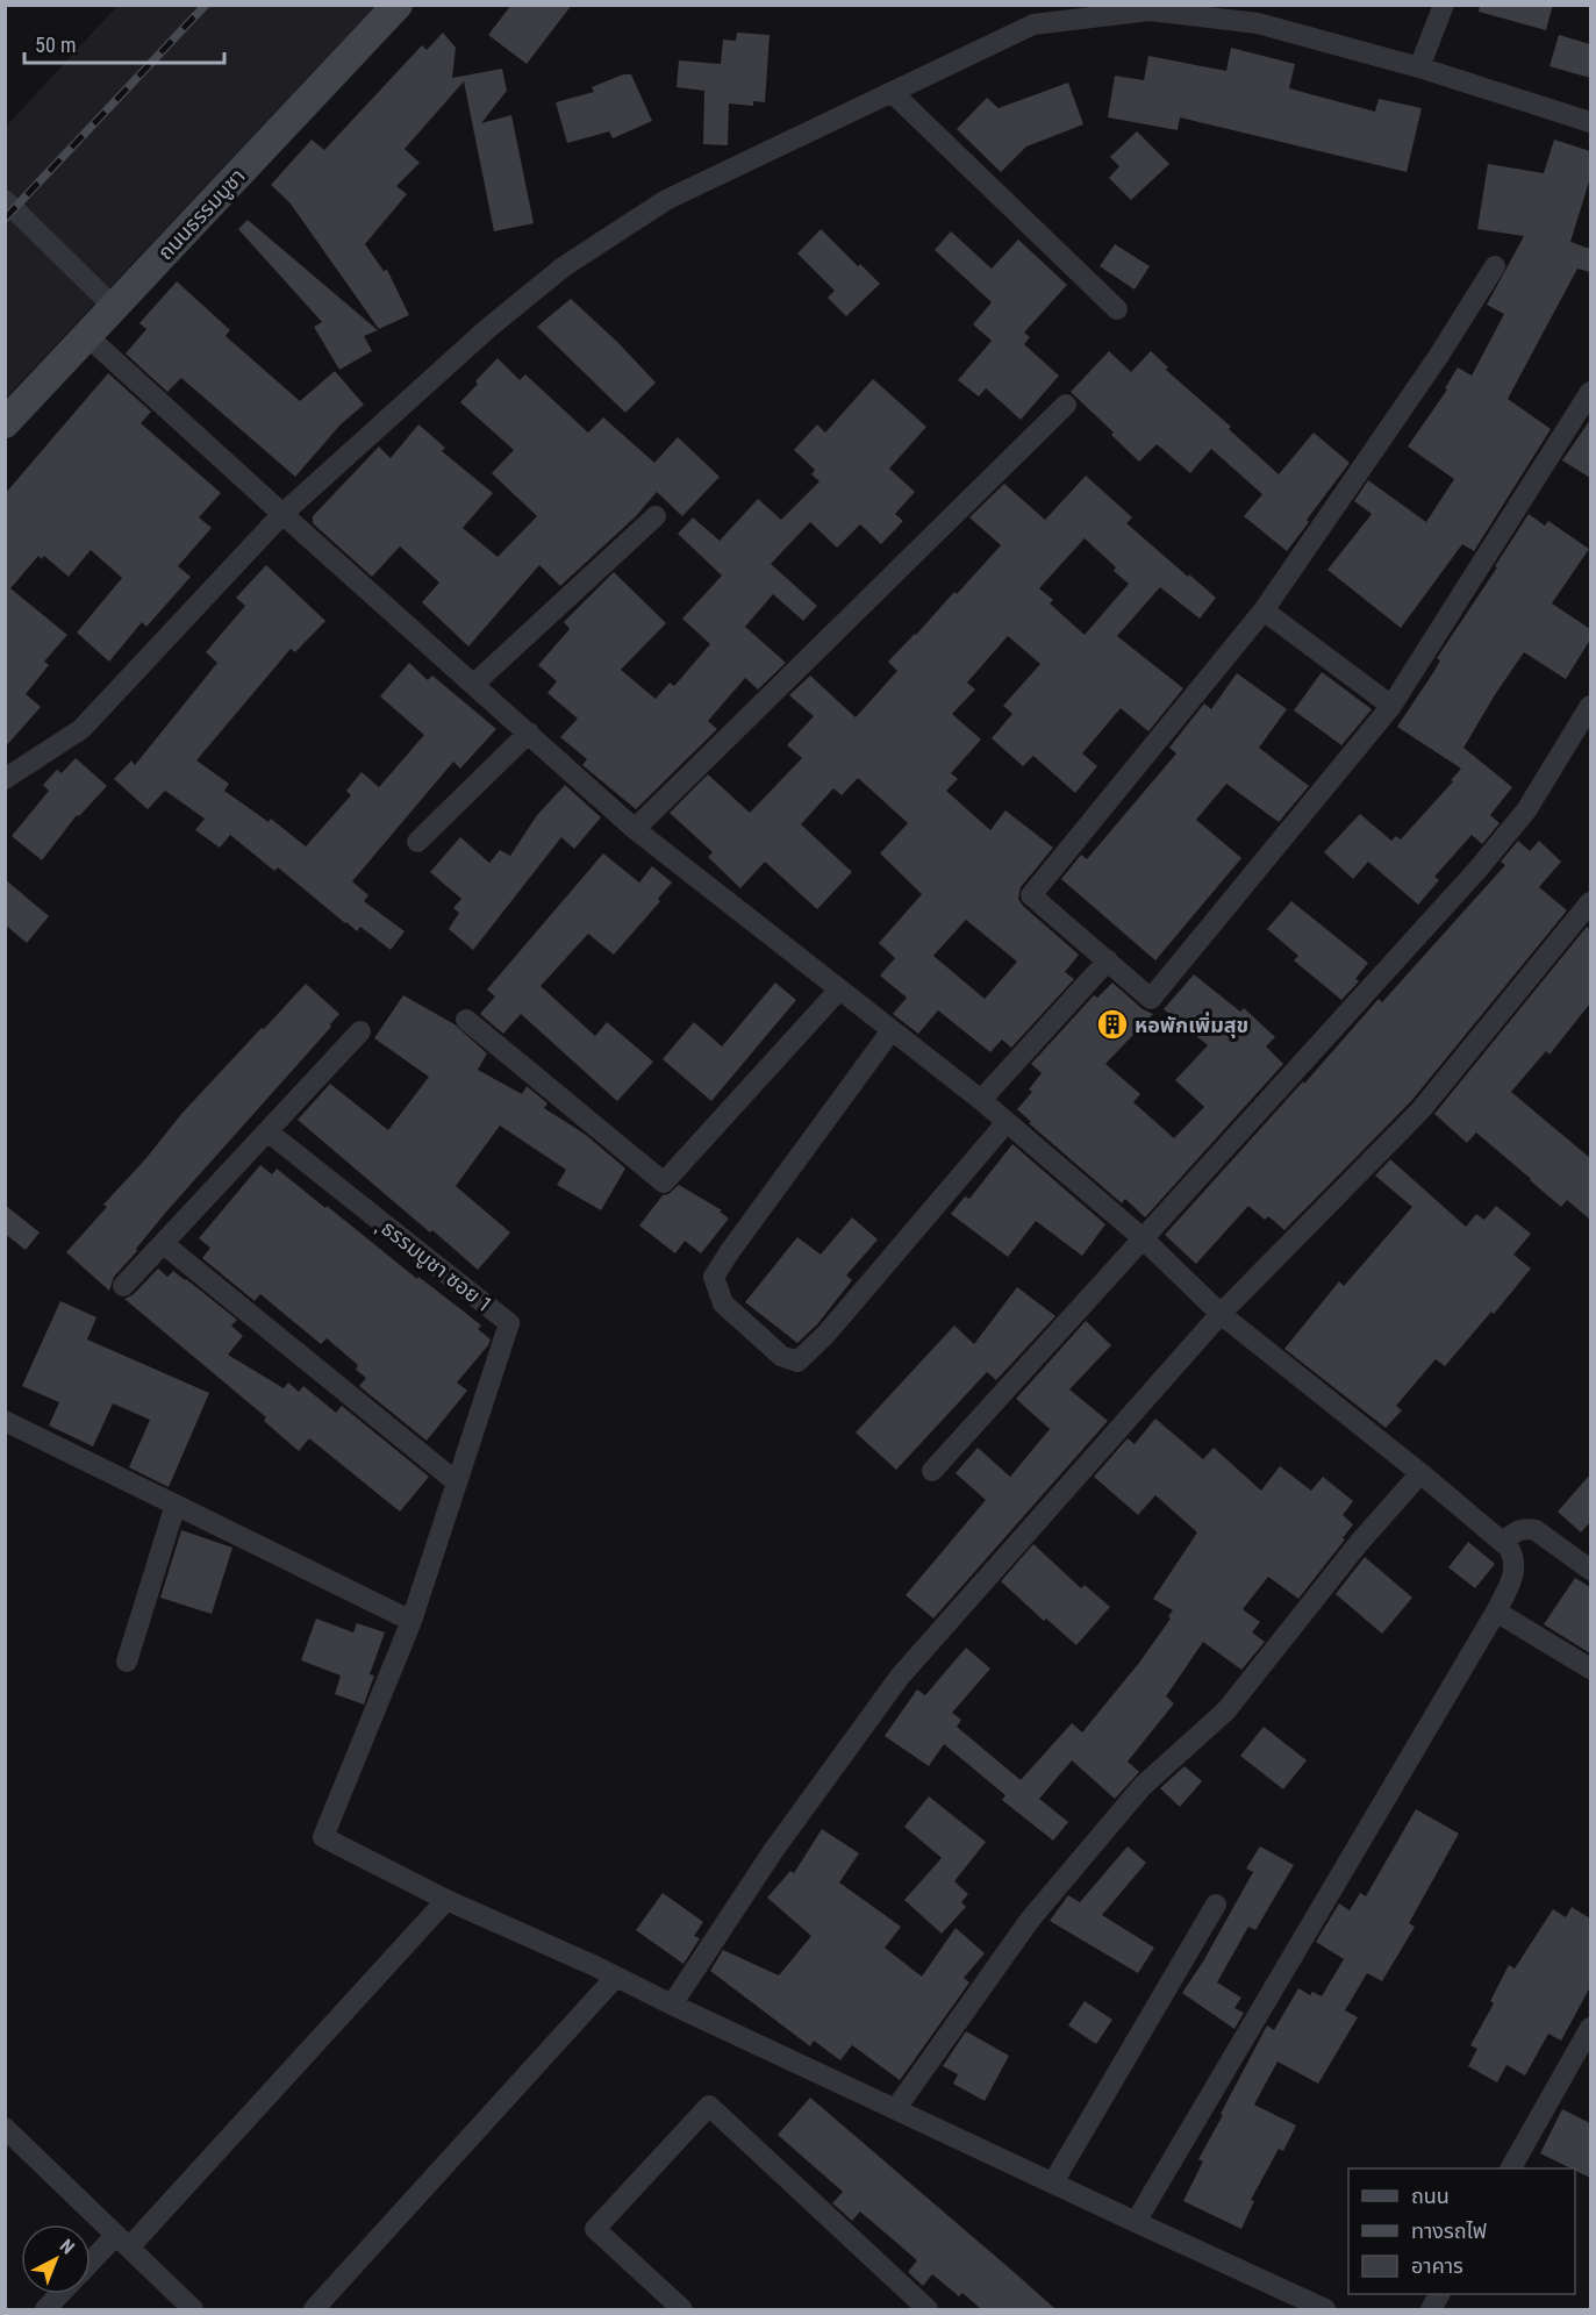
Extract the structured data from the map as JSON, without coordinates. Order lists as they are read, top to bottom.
{
  "streets": {
    "main road": ["ถนนธรรมบูชา"],
    "street": ["ุธรรมบูชา ซอย 1"]
  },
  "places": {
    "building": ["หอพักเพิ่มสุข"]
  },
  "legend": ["ถนน", "ทางรถไฟ", "อาคาร"],
  "scale_bar": "50 m",
  "north": "top right"
}
